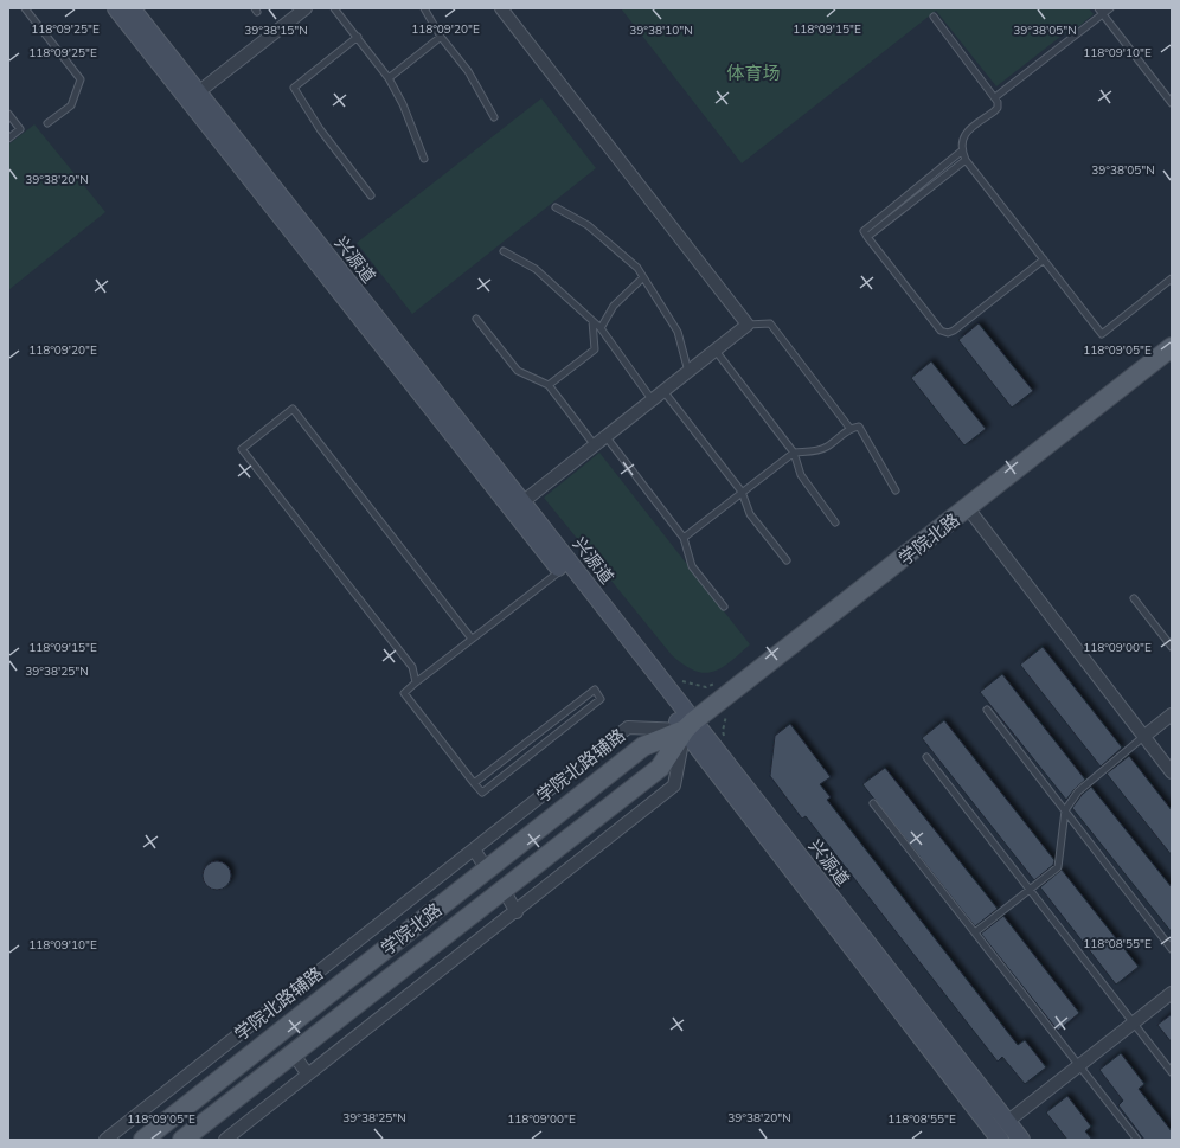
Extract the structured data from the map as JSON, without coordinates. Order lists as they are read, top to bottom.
{
  "streets": {
    "main road": ["兴源道", "学院北路"],
    "street": ["学院北路辅路"]
  },
  "crossings": [
    ["兴源道", "学院北路"],
    ["兴源道", "学院北路辅路"],
    ["学院北路", "学院北路辅路"]
  ],
  "parks": ["体育场"],
  "coordinates": [
    "118°09'25\"E",
    "118°09'20\"E",
    "118°09'15\"E",
    "39°38'15\"N",
    "39°38'10\"N",
    "39°38'05\"N",
    "118°09'10\"E",
    "39°38'20\"N",
    "118°09'05\"E",
    "118°09'00\"E",
    "39°38'25\"N",
    "118°08'55\"E"
  ]
}
